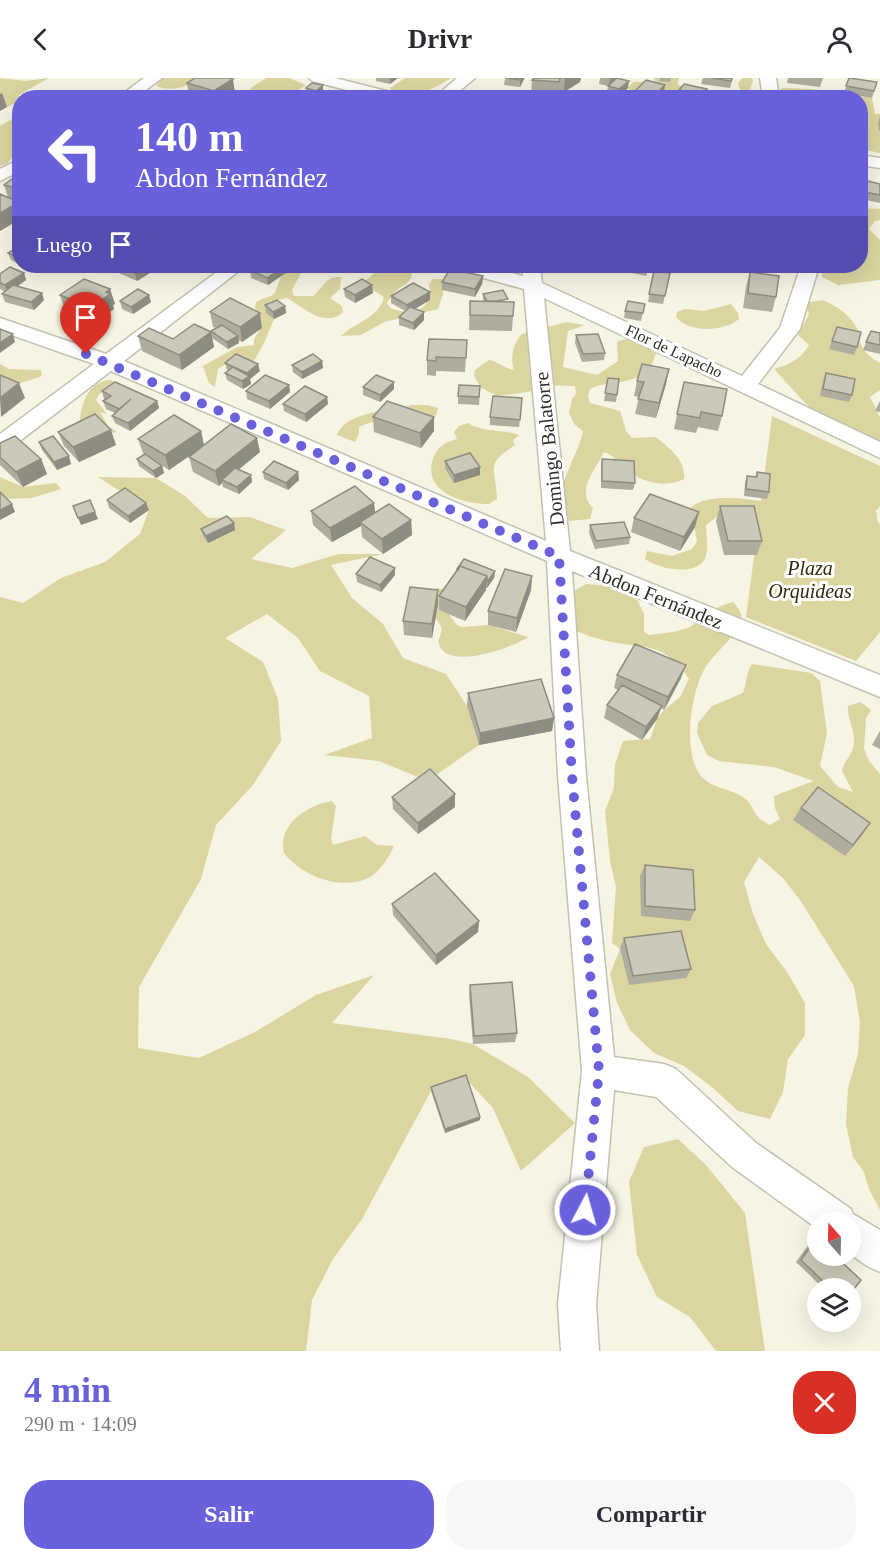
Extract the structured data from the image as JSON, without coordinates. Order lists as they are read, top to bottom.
{
  "streets": {
    "street": ["Flor de Lapacho", "Domingo Balatorre", "Abdon Fernández"]
  },
  "crossings": [
    ["Flor de Lapacho", "Domingo Balatorre"],
    ["Domingo Balatorre", "Abdon Fernández"]
  ],
  "parks": ["Plaza Orquideas"],
  "north": "top",
  "page": {
    "header": "Drivr",
    "turn": ["140 m", "Abdon Fernández"],
    "then": "Luego",
    "heading": ["4 min", "290 m · 14:09"],
    "buttons": ["Salir", "Compartir"]
  }
}
